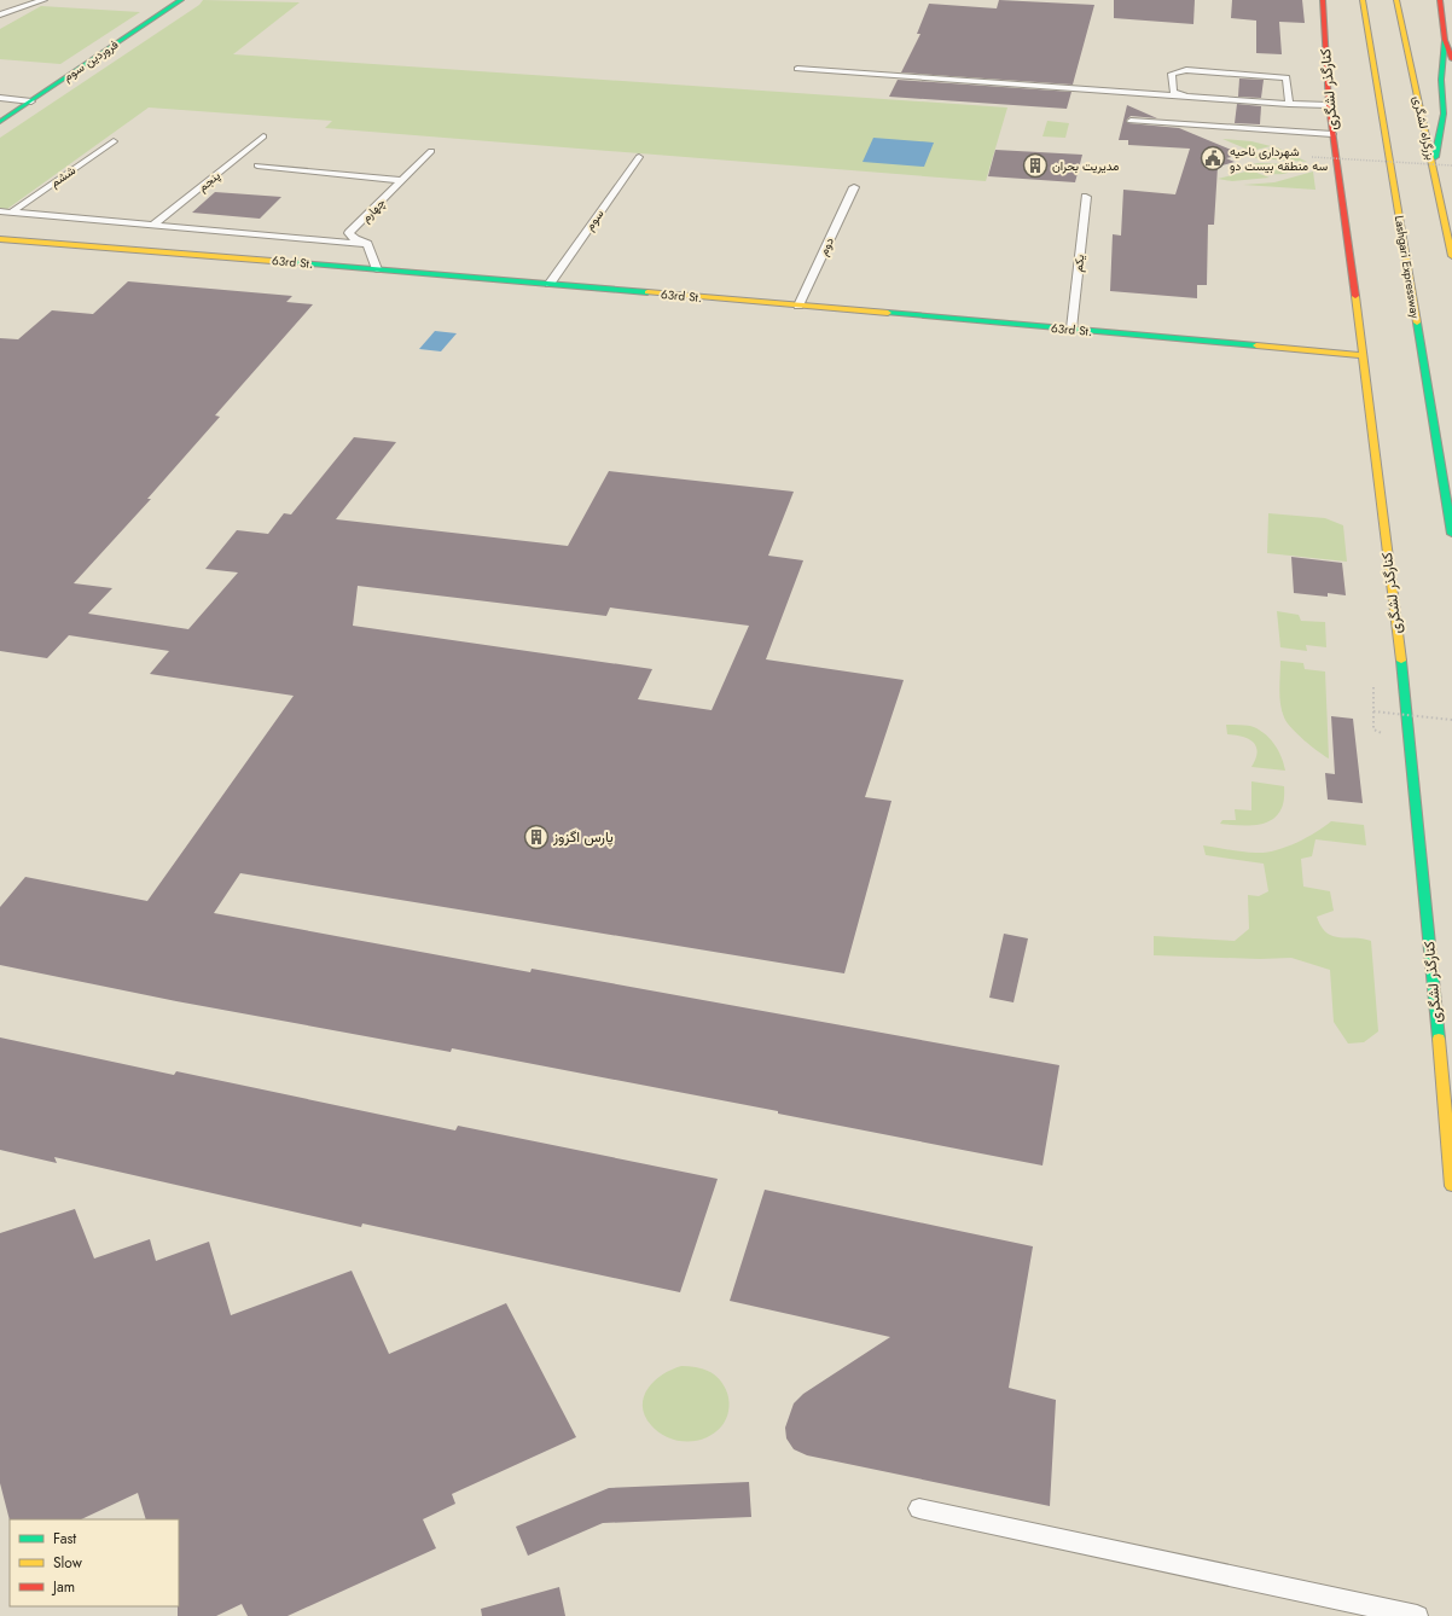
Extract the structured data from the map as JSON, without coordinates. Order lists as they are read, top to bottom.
{
  "streets": {
    "main road": [
      "فروردین سوم",
      "کنارگذر لشگری",
      "بزرگراه لشگری",
      "63rd St.",
      "Lashgari Expressway"
    ],
    "lane": [
      "ششم",
      "پنجم",
      "چهارم",
      "سوم",
      "دوم",
      "یکم"
    ]
  },
  "crossings": [
    ["کنارگذر لشگری", "63rd St."],
    ["چهارم", "63rd St."],
    ["سوم", "63rd St."],
    ["دوم", "63rd St."],
    ["63rd St.", "یکم"]
  ],
  "places": {
    "public building": ["شهرداری ناحیه سه منطقه بیست دو"],
    "building": ["مدیریت بحران", "پارس اگزوز"]
  },
  "legend": ["Fast", "Slow", "Jam"]
}
